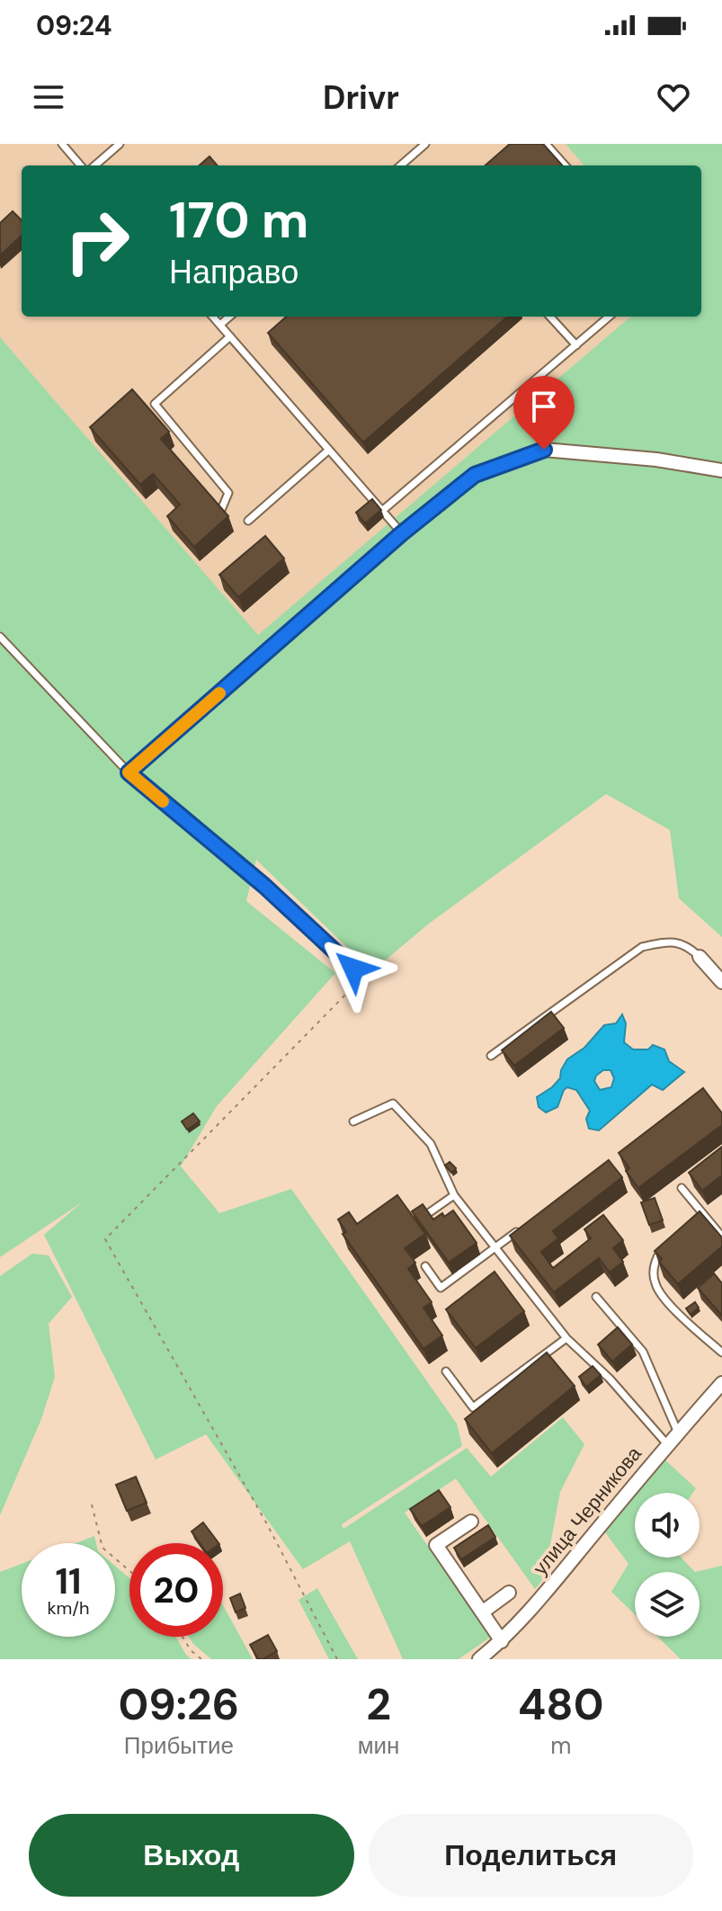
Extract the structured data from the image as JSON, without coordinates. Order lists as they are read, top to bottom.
{
  "streets": {
    "street": ["улица Черникова"]
  },
  "page": {
    "status": "09:24",
    "header": "Drivr",
    "turn": ["170 m", "Направо"],
    "speed": "11 km/h",
    "limit": "20",
    "eta": [
      "09:26",
      "Прибытие",
      "2",
      "мин",
      "480",
      "m"
    ],
    "buttons": ["Выход", "Поделиться"]
  }
}
